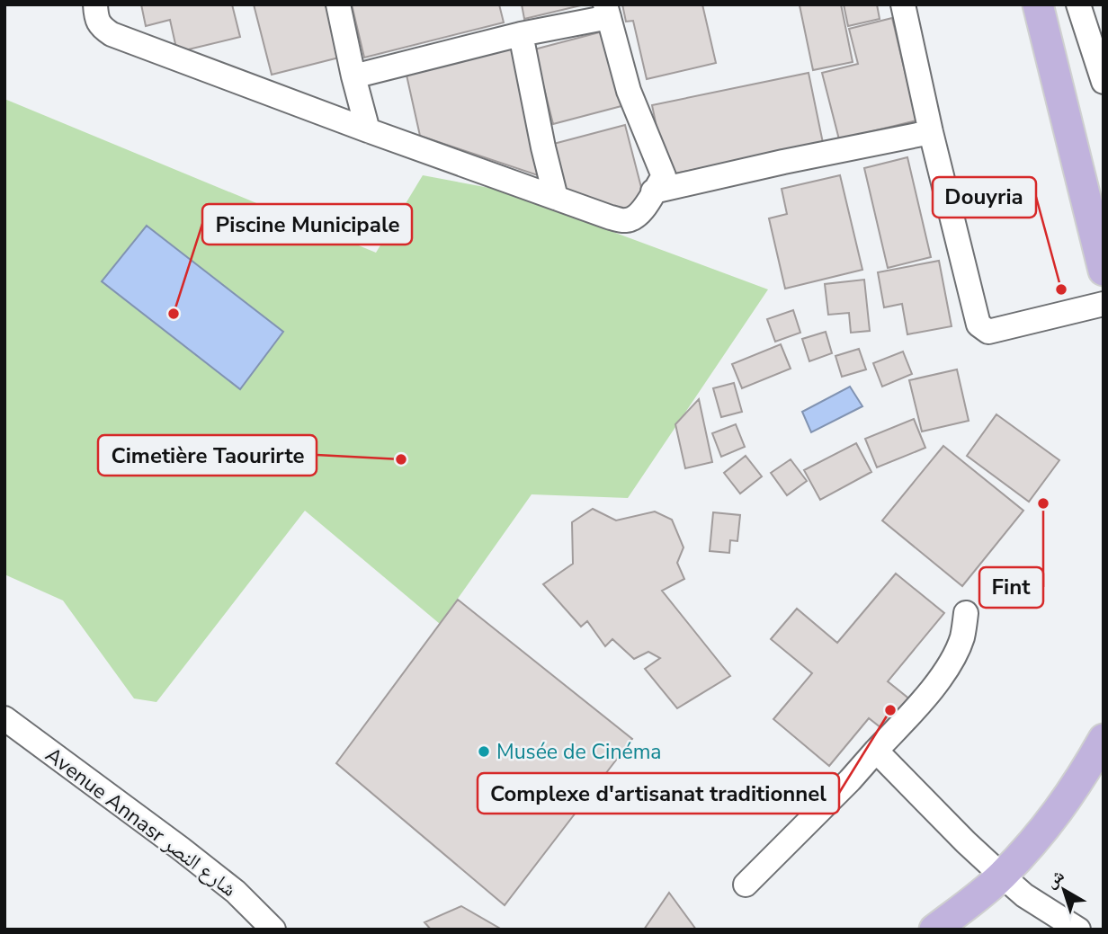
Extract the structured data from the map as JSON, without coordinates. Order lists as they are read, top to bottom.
{
  "streets": {
    "street": ["Avenue Annasr شارع النصر"]
  },
  "places": [
    "Douyria",
    "Piscine Municipale",
    "Cimetière Taourirte",
    "Fint",
    "Complexe d'artisanat traditionnel",
    "Musée de Cinéma"
  ],
  "north": "top left"
}
